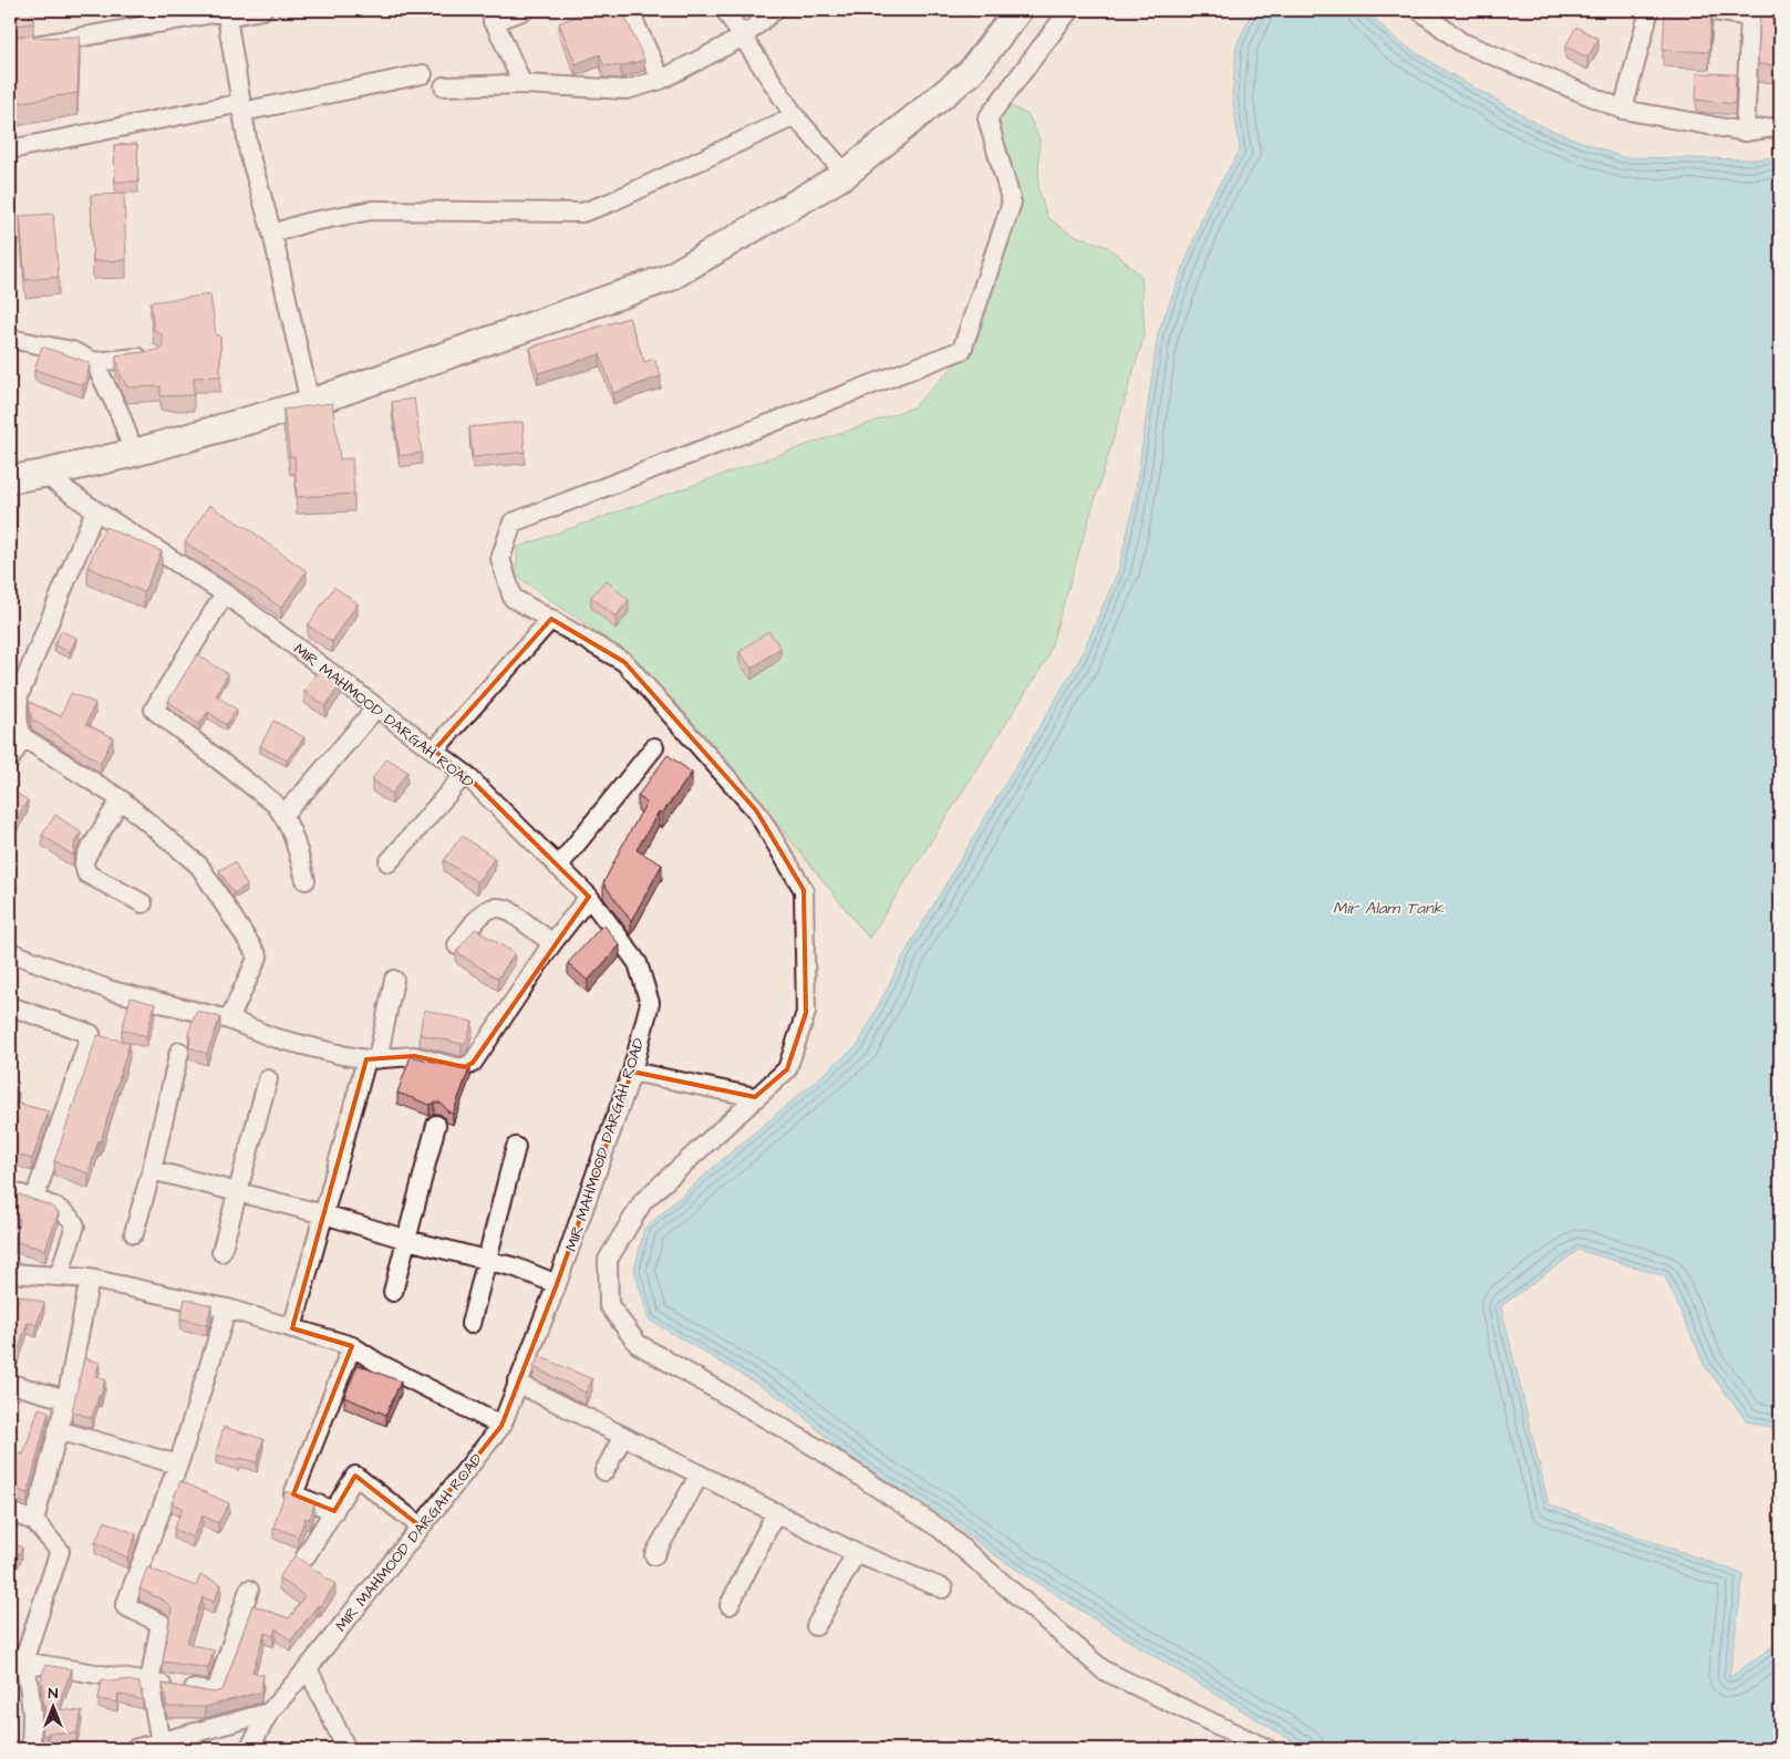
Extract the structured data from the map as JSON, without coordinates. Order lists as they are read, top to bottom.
{
  "streets": {
    "street": ["MIR MAHMOOD DARGAH ROAD"]
  },
  "water": ["Mir Alam Tank"],
  "north": "top"
}
